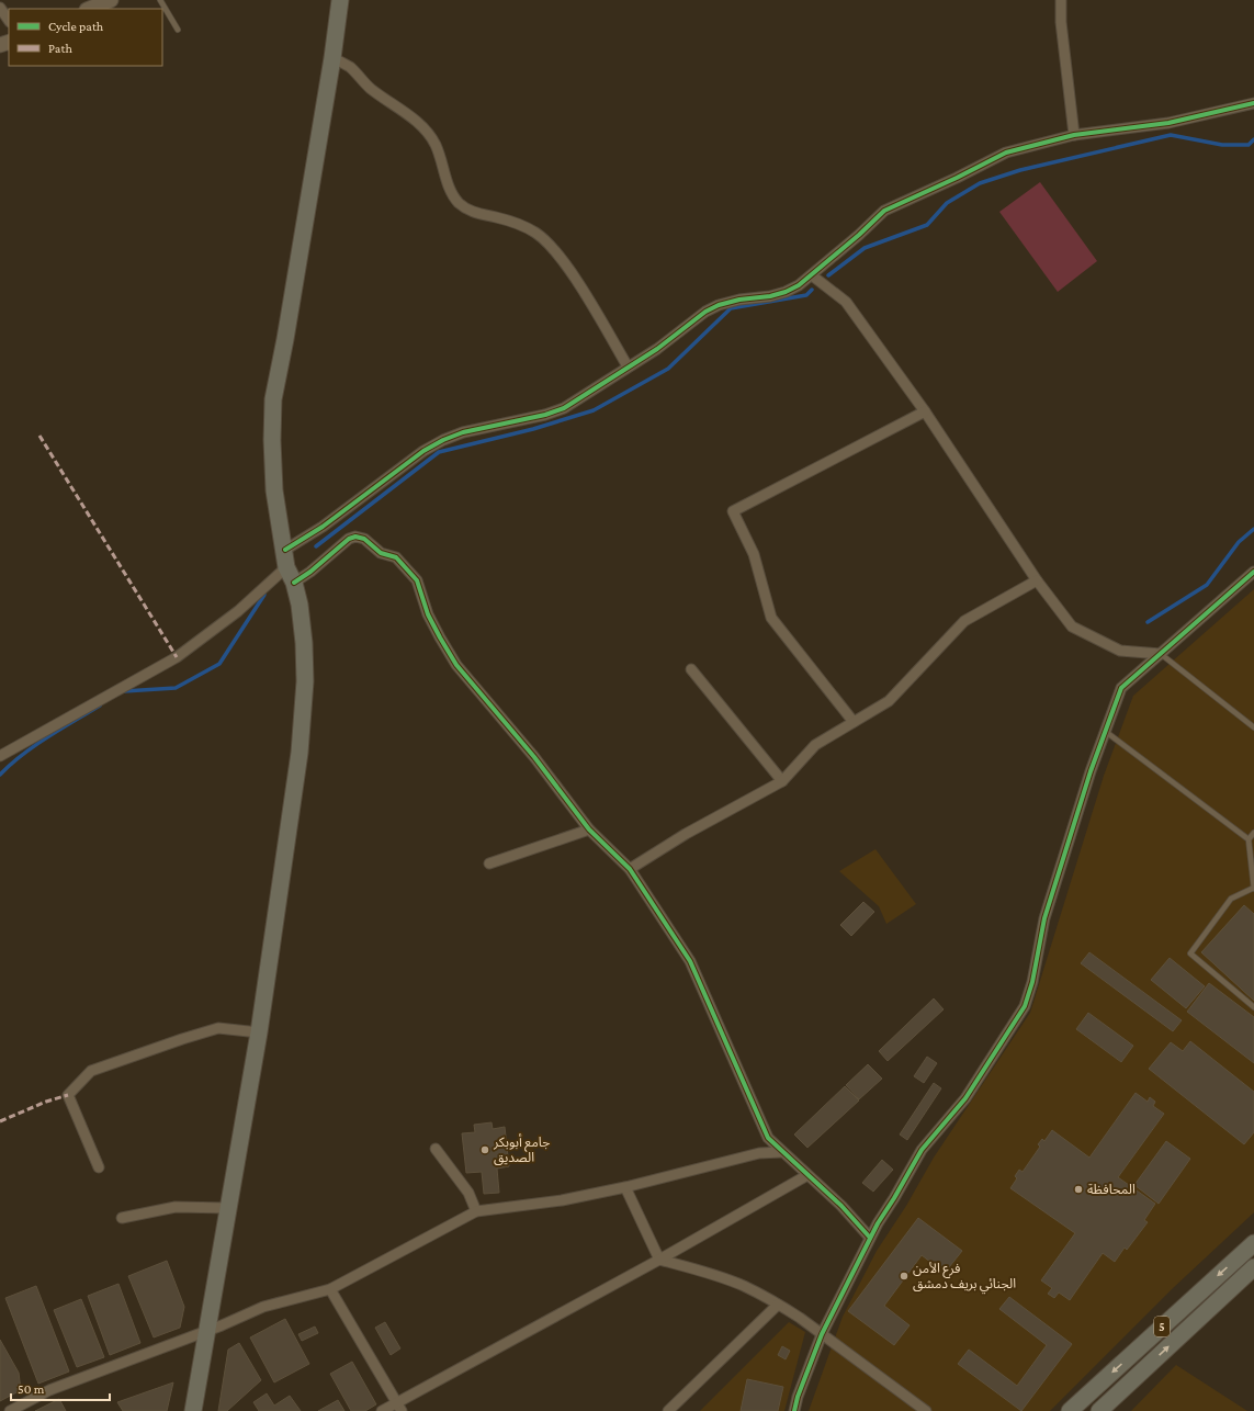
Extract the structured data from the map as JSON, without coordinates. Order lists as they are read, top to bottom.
{
  "streets": {
    "main road": ["5"]
  },
  "places": ["جامع أبوبكر الصديق", "المحافظة", "فرع الأمن الجنائي بريف دمشق"],
  "legend": ["Cycle path", "Path"],
  "scale_bar": "50 m"
}
